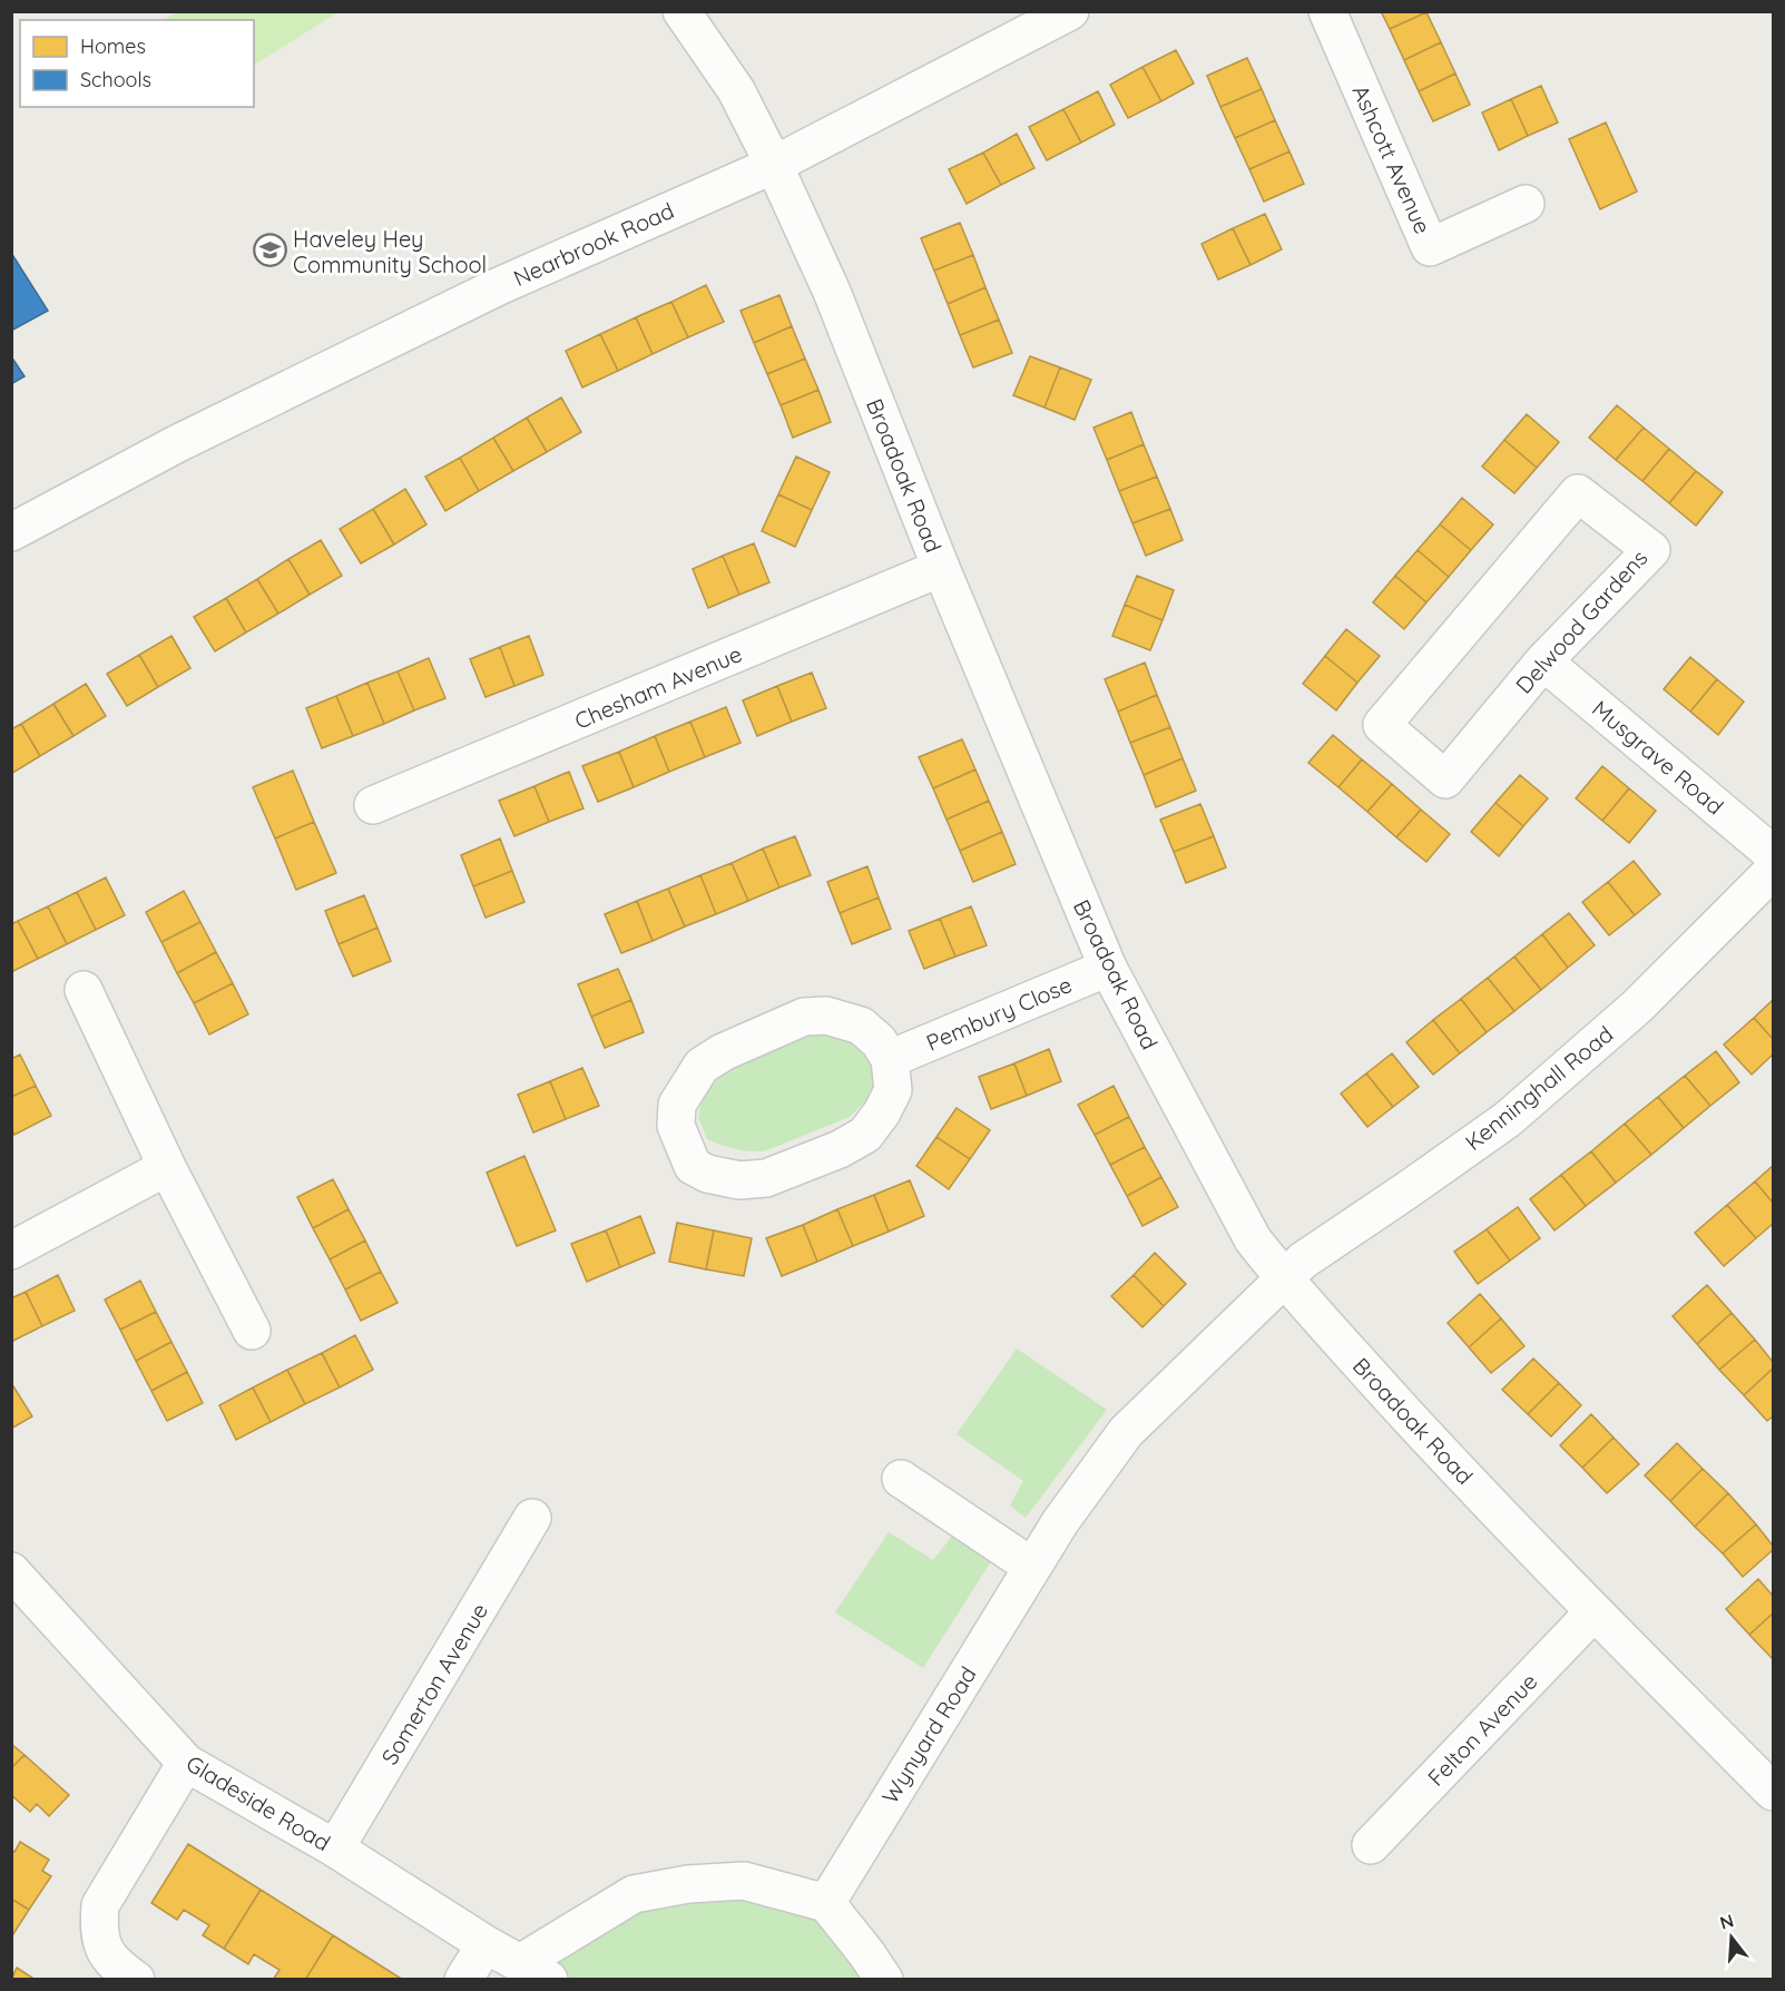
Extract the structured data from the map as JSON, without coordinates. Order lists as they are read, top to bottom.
{
  "streets": {
    "street": [
      "Ashcott Avenue",
      "Nearbrook Road",
      "Broadoak Road",
      "Delwood Gardens",
      "Chesham Avenue",
      "Musgrave Road",
      "Pembury Close",
      "Kenninghall Road",
      "Somerton Avenue",
      "Felton Avenue",
      "Wynyard Road",
      "Gladeside Road"
    ]
  },
  "crossings": [
    ["Nearbrook Road", "Broadoak Road"],
    ["Broadoak Road", "Chesham Avenue"],
    ["Broadoak Road", "Pembury Close"],
    ["Broadoak Road", "Kenninghall Road"],
    ["Broadoak Road", "Felton Avenue"],
    ["Broadoak Road", "Wynyard Road"],
    ["Delwood Gardens", "Musgrave Road"],
    ["Kenninghall Road", "Wynyard Road"],
    ["Somerton Avenue", "Gladeside Road"]
  ],
  "places": {
    "school or university": ["Haveley Hey Community School"]
  },
  "legend": ["Homes", "Schools"],
  "north": "top"
}
